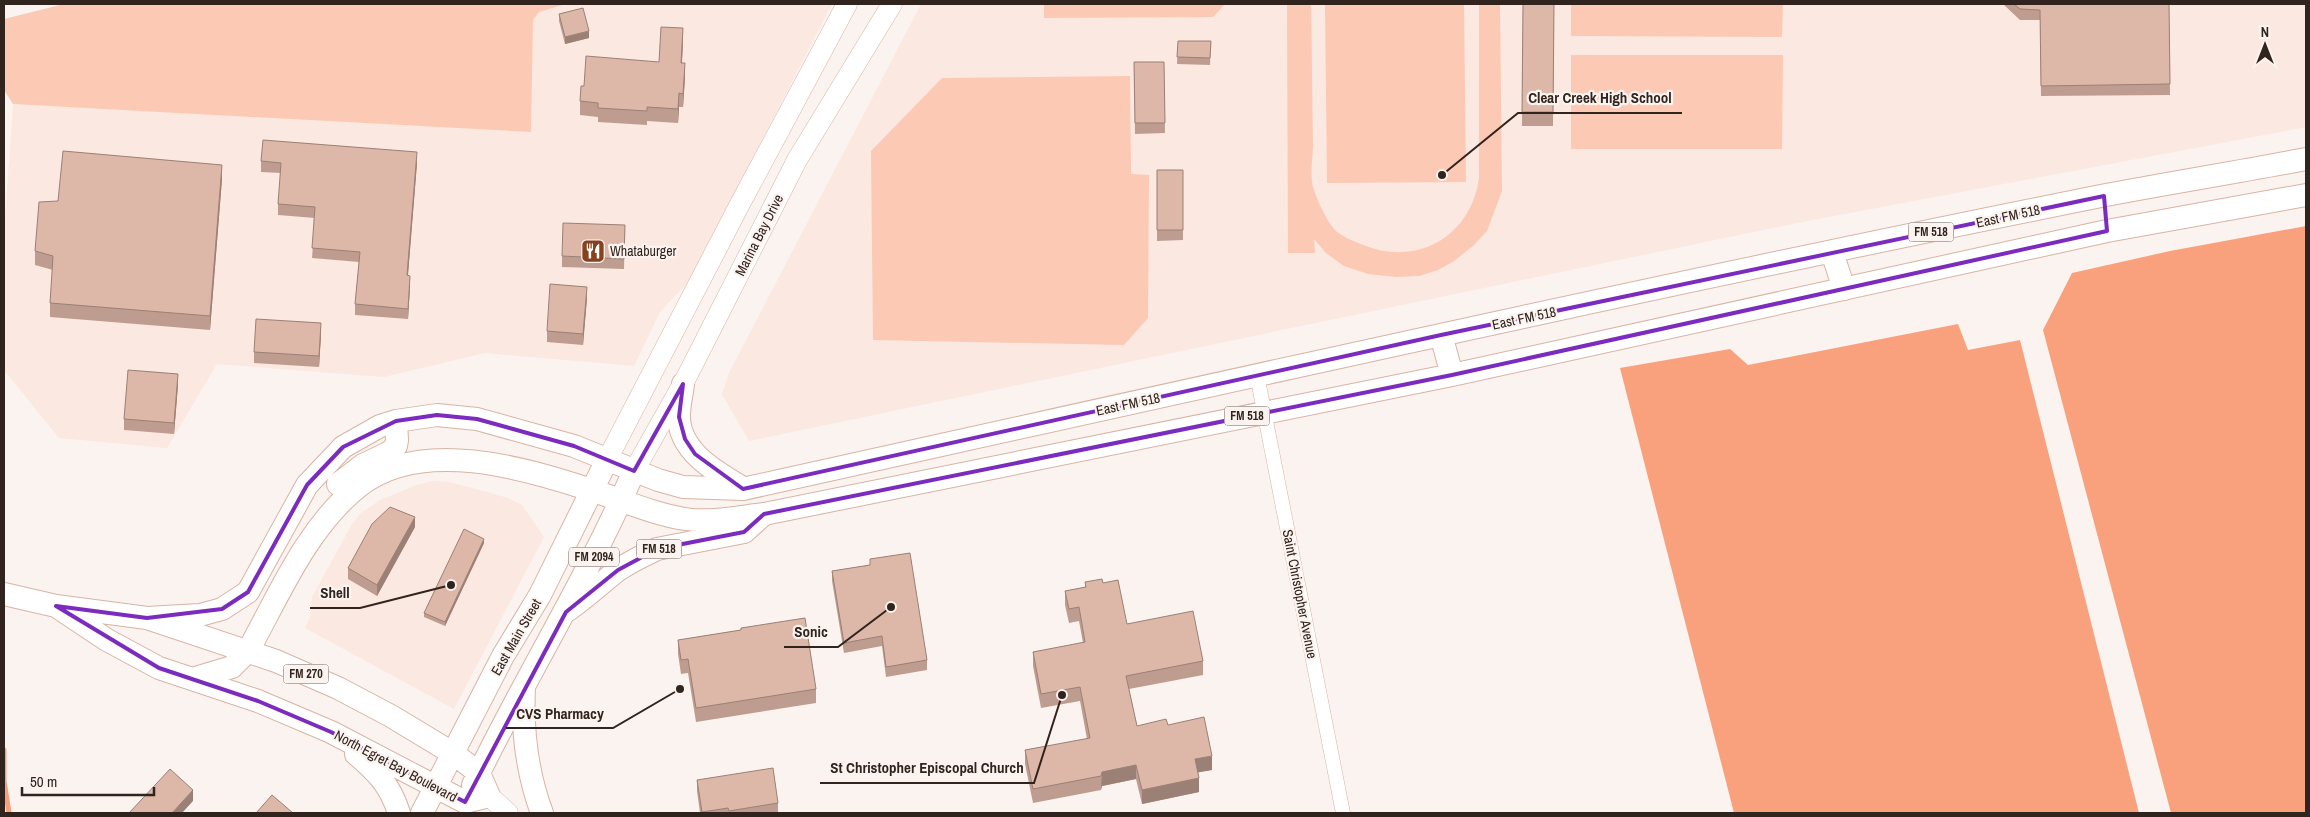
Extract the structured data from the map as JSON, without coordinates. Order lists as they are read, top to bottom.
{
  "streets": {
    "main road": [
      "East FM 518",
      "FM 518",
      "Marina Bay Drive",
      "FM 2094",
      "East Main Street",
      "FM 270",
      "North Egret Bay Boulevard"
    ],
    "street": ["Saint Christopher Avenue"]
  },
  "crossings": [
    ["East FM 518", "FM 518"],
    ["East FM 518", "Saint Christopher Avenue"],
    ["FM 518", "Marina Bay Drive"],
    ["FM 518", "FM 2094"],
    ["FM 518", "Saint Christopher Avenue"],
    ["FM 518", "East Main Street"],
    ["FM 518", "North Egret Bay Boulevard"],
    ["Marina Bay Drive", "FM 2094"],
    ["East Main Street", "North Egret Bay Boulevard"],
    ["FM 270", "North Egret Bay Boulevard"]
  ],
  "places": {
    "other": [
      "Clear Creek High School",
      "Shell",
      "Sonic",
      "CVS Pharmacy",
      "St Christopher Episcopal Church"
    ],
    "restaurant": ["Whataburger"]
  },
  "scale_bar": "50 m",
  "north": "top"
}
